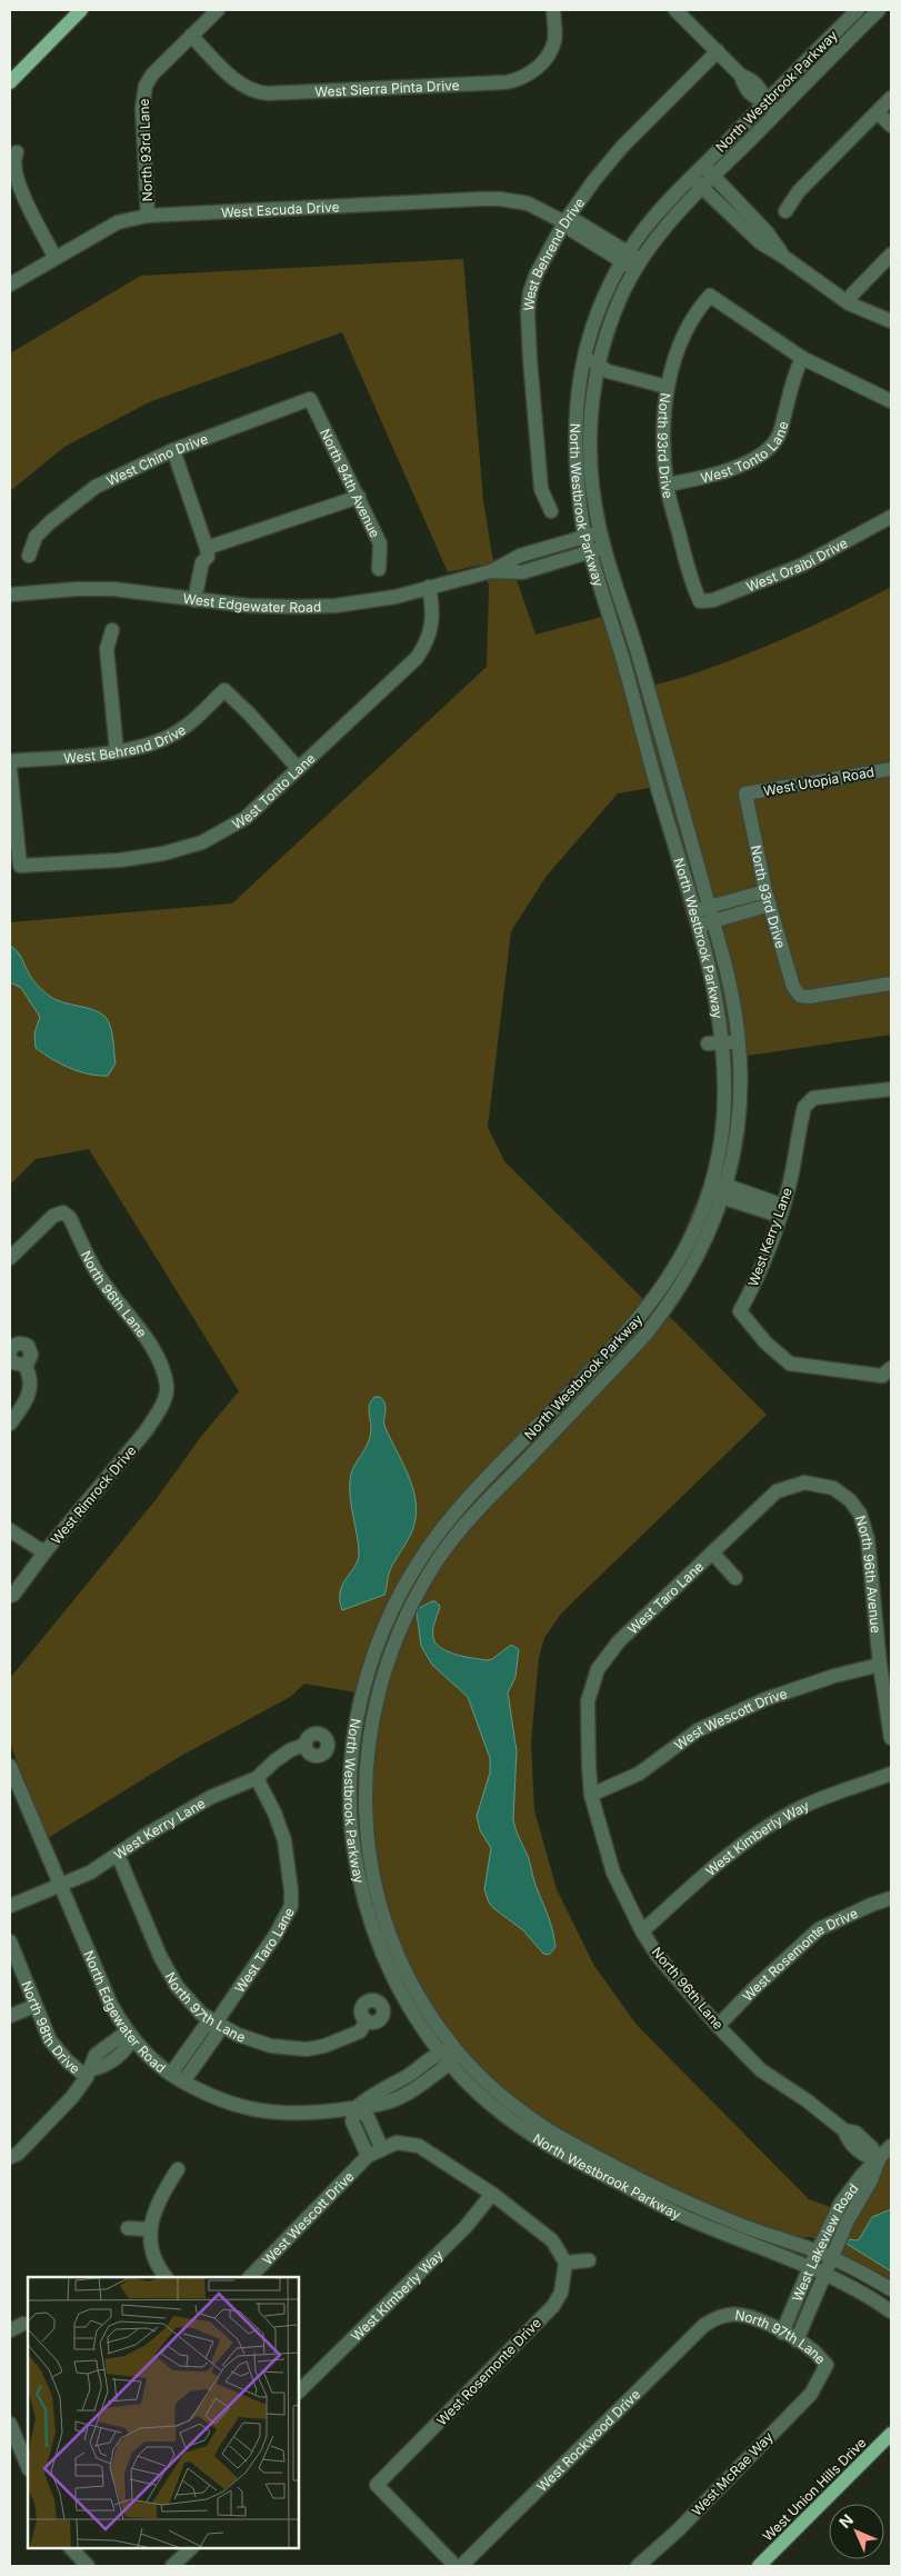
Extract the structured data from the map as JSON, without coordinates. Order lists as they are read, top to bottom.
{
  "streets": {
    "main road": ["West Union Hills Drive"],
    "street": [
      "West Sierra Pinta Drive",
      "North Westbrook Parkway",
      "North 93rd Lane",
      "West Escuda Drive",
      "West Behrend Drive",
      "North 93rd Drive",
      "West Tonto Lane",
      "West Chino Drive",
      "North 94th Avenue",
      "West Oraibi Drive",
      "West Edgewater Road",
      "West Utopia Road",
      "West Kerry Lane",
      "North 96th Lane",
      "West Rimrock Drive",
      "North 96th Avenue",
      "West Taro Lane",
      "West Wescott Drive",
      "West Kimberly Way",
      "West Rosemonte Drive",
      "North 97th Lane",
      "North Edgewater Road",
      "North 98th Drive",
      "West Lakeview Road",
      "West Rockwood Drive",
      "West McRae Way"
    ]
  },
  "crossings": [
    ["West Sierra Pinta Drive", "North 93rd Lane"],
    ["North Westbrook Parkway", "West Escuda Drive"],
    ["North Westbrook Parkway", "West Edgewater Road"],
    ["North Westbrook Parkway", "North Edgewater Road"],
    ["North Westbrook Parkway", "West Lakeview Road"],
    ["North 93rd Lane", "West Escuda Drive"],
    ["West Escuda Drive", "West Behrend Drive"],
    ["West Behrend Drive", "West Tonto Lane"],
    ["North 93rd Drive", "West Tonto Lane"],
    ["North 93rd Drive", "West Oraibi Drive"],
    ["North 93rd Drive", "West Utopia Road"],
    ["West Tonto Lane", "West Edgewater Road"],
    ["West Chino Drive", "North 94th Avenue"],
    ["West Kerry Lane", "West Taro Lane"],
    ["West Kerry Lane", "North 97th Lane"],
    ["West Kerry Lane", "North Edgewater Road"],
    ["North 96th Lane", "West Rimrock Drive"],
    ["North 96th Lane", "West Taro Lane"],
    ["North 96th Lane", "West Wescott Drive"],
    ["North 96th Lane", "West Kimberly Way"],
    ["North 96th Lane", "West Rosemonte Drive"],
    ["North 96th Lane", "West Lakeview Road"],
    ["North 96th Avenue", "West Taro Lane"],
    ["North 96th Avenue", "West Wescott Drive"],
    ["West Taro Lane", "North 97th Lane"],
    ["West Taro Lane", "North Edgewater Road"],
    ["North 97th Lane", "West Lakeview Road"],
    ["North 97th Lane", "West Rockwood Drive"],
    ["North 97th Lane", "West McRae Way"]
  ],
  "north": "top left"
}
